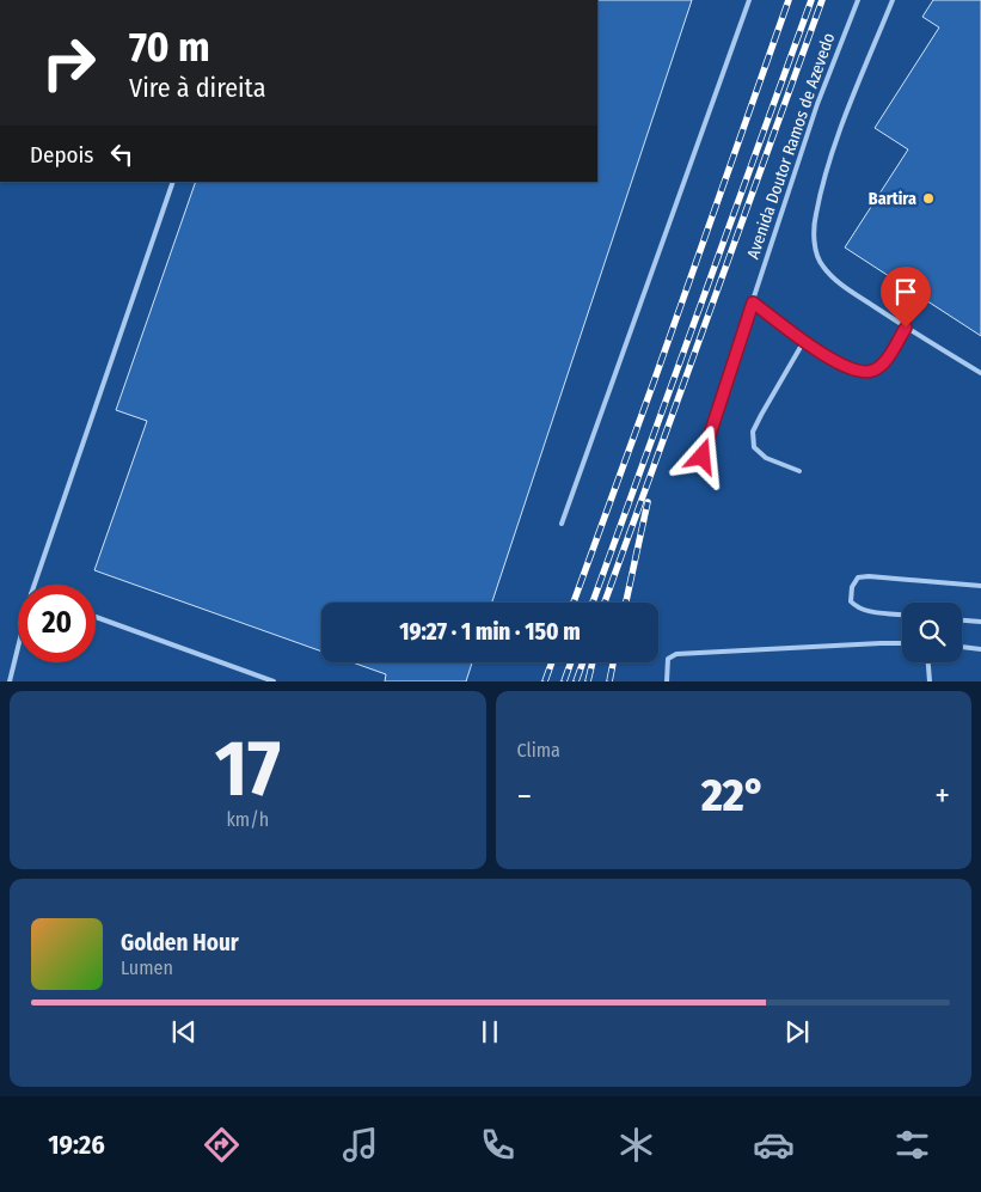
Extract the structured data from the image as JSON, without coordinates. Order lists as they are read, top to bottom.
{
  "streets": {
    "lane": ["Avenida Doutor Ramos de Azevedo"]
  },
  "places": ["Bartira"],
  "page": {
    "turn": ["70 m", "Vire à direita"],
    "then": "Depois",
    "limit": "20",
    "trip": "19:27 · 1 min · 150 m",
    "tile": [
      ["17", "km/h"],
      "Clima"
    ],
    "heat": ["−", "22°", "+"],
    "song": ["Golden Hour", "Lumen"],
    "tabs": "19:26"
  }
}
